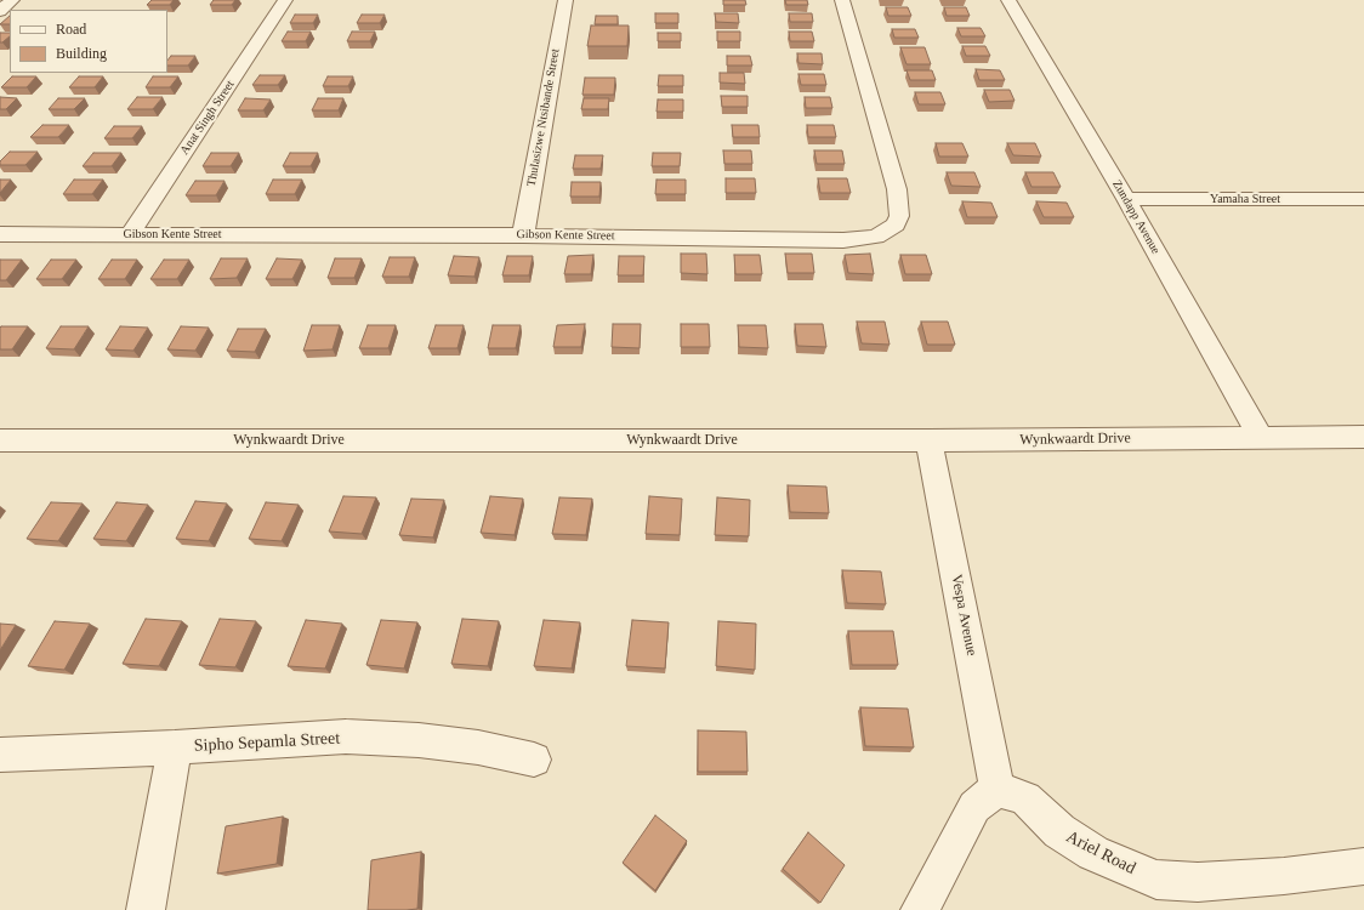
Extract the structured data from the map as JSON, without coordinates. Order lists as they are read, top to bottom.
{
  "streets": {
    "street": [
      "Anat Singh Street",
      "Thulasizwe Ntsibande Street",
      "Yamaha Street",
      "Zundapp Avenue",
      "Gibson Kente Street",
      "Wynkwaardt Drive",
      "Vespa Avenue",
      "Sipho Sepamla Street",
      "Ariel Road"
    ]
  },
  "crossings": [
    ["Anat Singh Street", "Gibson Kente Street"],
    ["Thulasizwe Ntsibande Street", "Gibson Kente Street"],
    ["Yamaha Street", "Zundapp Avenue"],
    ["Zundapp Avenue", "Wynkwaardt Drive"],
    ["Wynkwaardt Drive", "Vespa Avenue"],
    ["Vespa Avenue", "Ariel Road"]
  ],
  "legend": ["Road", "Building"]
}
